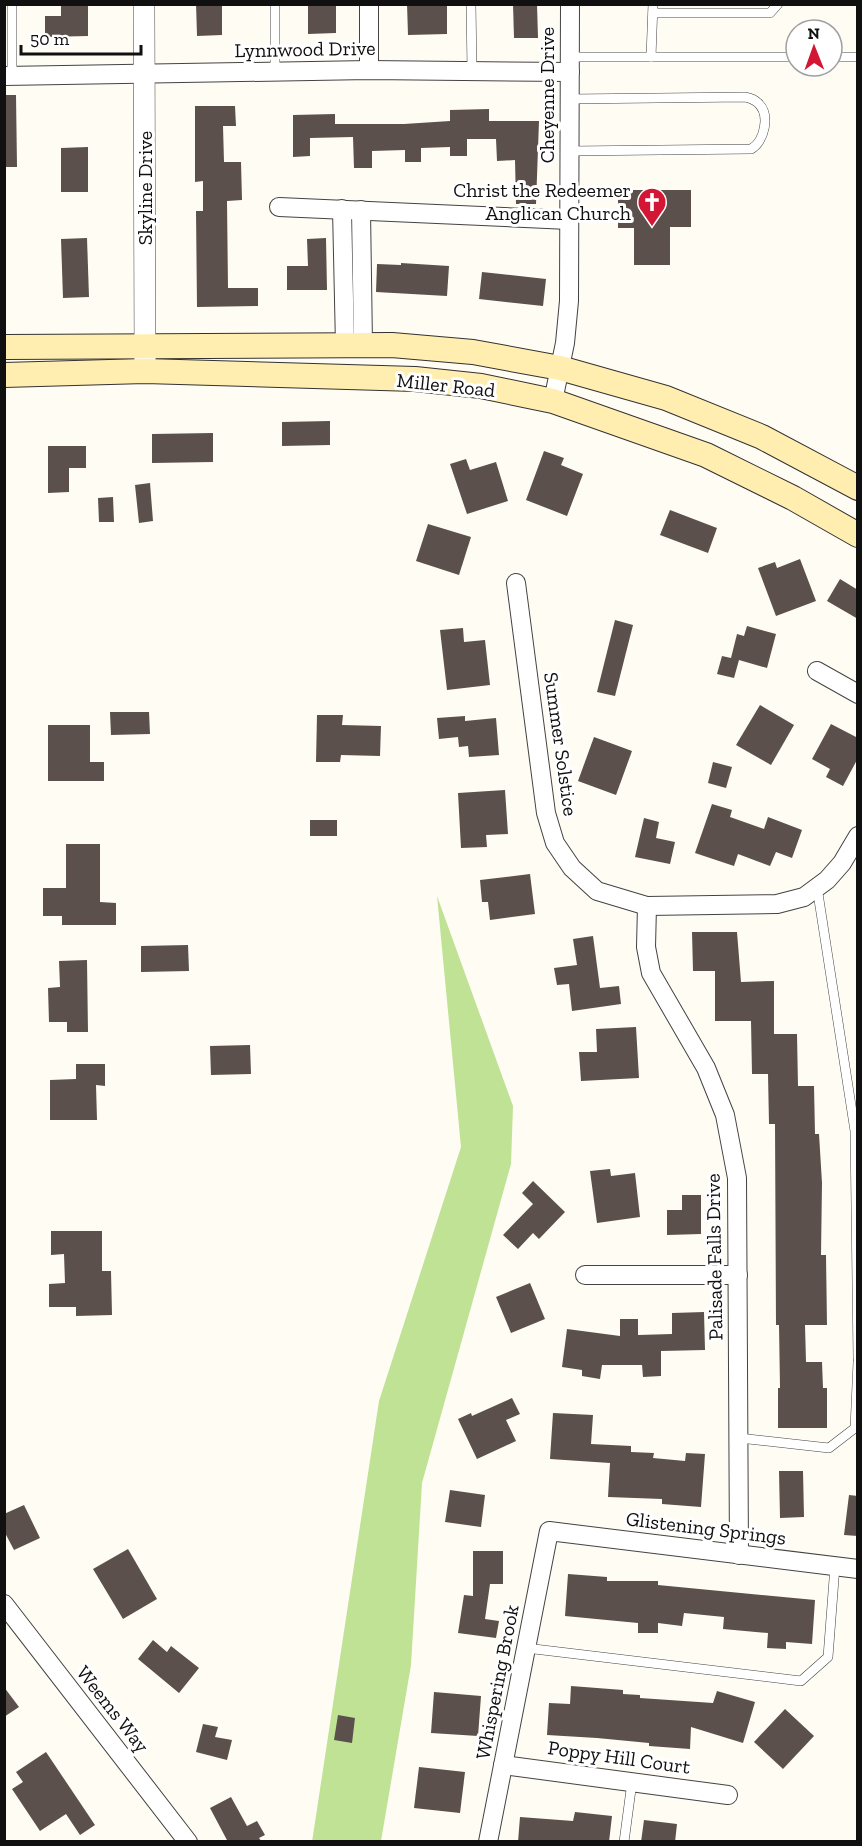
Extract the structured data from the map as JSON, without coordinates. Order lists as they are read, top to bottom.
{
  "streets": {
    "main road": ["Miller Road"],
    "street": [
      "Lynnwood Drive",
      "Cheyenne Drive",
      "Skyline Drive",
      "Summer Solstice",
      "Palisade Falls Drive",
      "Glistening Springs",
      "Whispering Brook",
      "Weems Way",
      "Poppy Hill Court"
    ]
  },
  "crossings": [
    ["Lynnwood Drive", "Cheyenne Drive"],
    ["Lynnwood Drive", "Skyline Drive"],
    ["Cheyenne Drive", "Miller Road"],
    ["Skyline Drive", "Miller Road"],
    ["Summer Solstice", "Palisade Falls Drive"],
    ["Palisade Falls Drive", "Glistening Springs"],
    ["Glistening Springs", "Whispering Brook"],
    ["Whispering Brook", "Poppy Hill Court"]
  ],
  "places": {
    "church": ["Christ the Redeemer Anglican Church"]
  },
  "scale_bar": "50 m",
  "north": "top"
}
